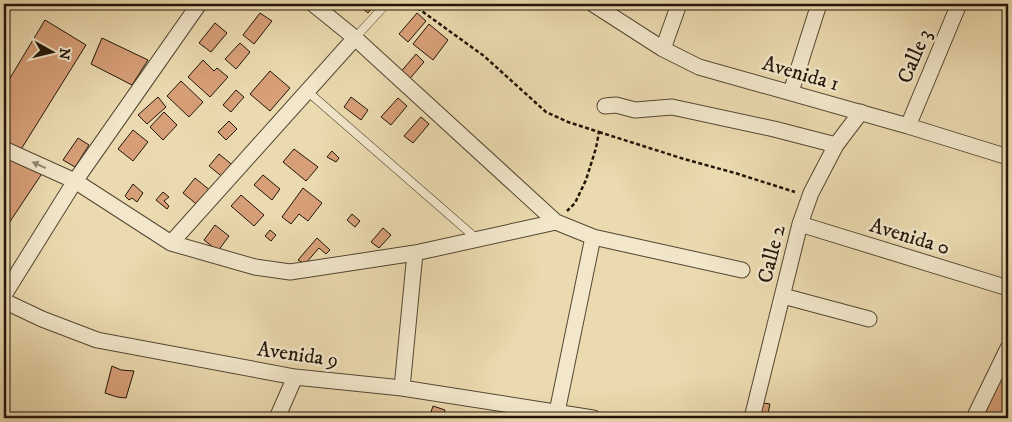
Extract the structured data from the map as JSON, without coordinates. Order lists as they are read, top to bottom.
{
  "streets": {
    "street": [
      "Calle 3",
      "Avenida 1",
      "Avenida 0",
      "Calle 2",
      "Avenida 9"
    ]
  },
  "crossings": [
    ["Calle 3", "Avenida 1"],
    ["Avenida 1", "Calle 2"],
    ["Avenida 0", "Calle 2"]
  ],
  "north": "right"
}
